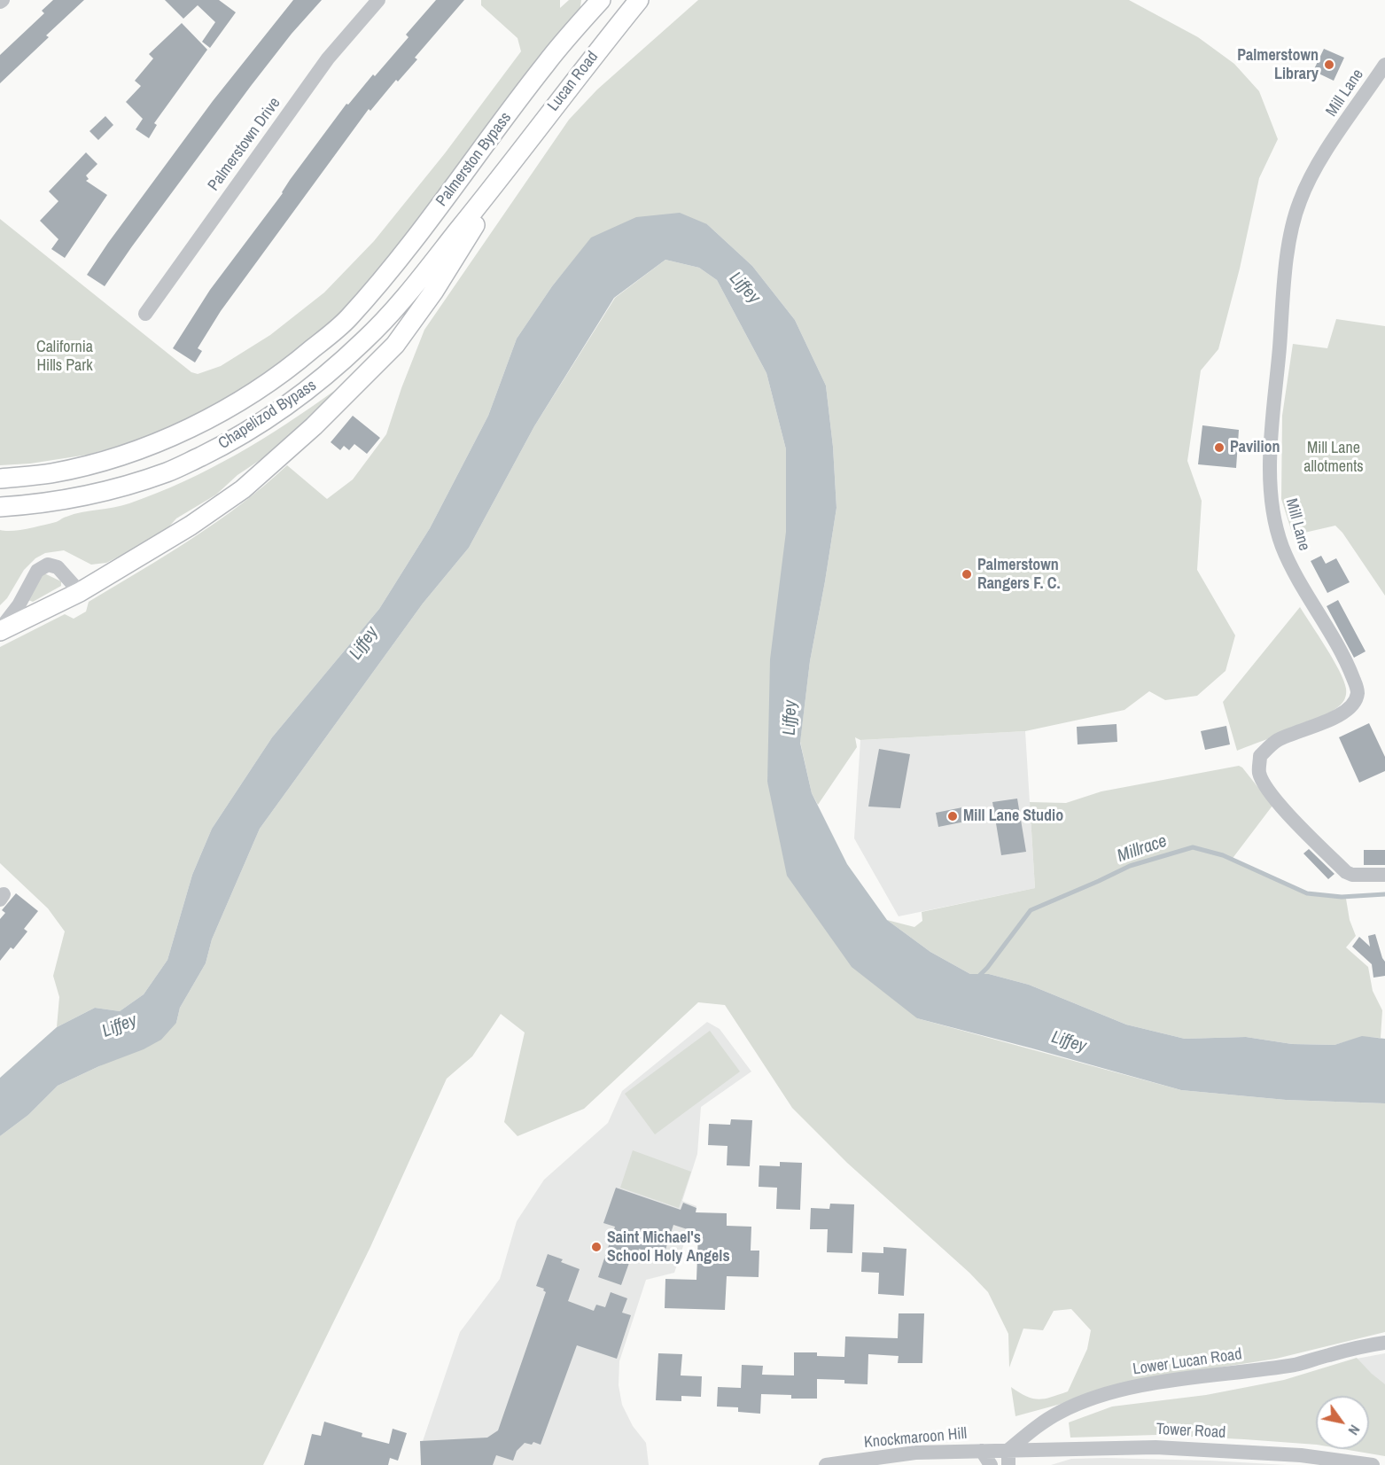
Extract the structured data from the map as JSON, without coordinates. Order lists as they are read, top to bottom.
{
  "streets": {
    "main road": ["Lucan Road", "Palmerston Bypass", "Chapelizod Bypass"],
    "street": [
      "Mill Lane",
      "Palmerstown Drive",
      "Lower Lucan Road",
      "Tower Road",
      "Knockmaroon Hill"
    ]
  },
  "crossings": [
    ["Lucan Road", "Chapelizod Bypass"],
    ["Palmerston Bypass", "Chapelizod Bypass"],
    ["Lower Lucan Road", "Tower Road"],
    ["Lower Lucan Road", "Knockmaroon Hill"],
    ["Tower Road", "Knockmaroon Hill"]
  ],
  "water": ["Liffey", "Millrace"],
  "parks": ["California Hills Park", "Mill Lane allotments"],
  "places": [
    "Palmerstown Library",
    "Pavilion",
    "Palmerstown Rangers F. C.",
    "Mill Lane Studio",
    "Saint Michael's School Holy Angels"
  ],
  "north": "bottom right"
}
